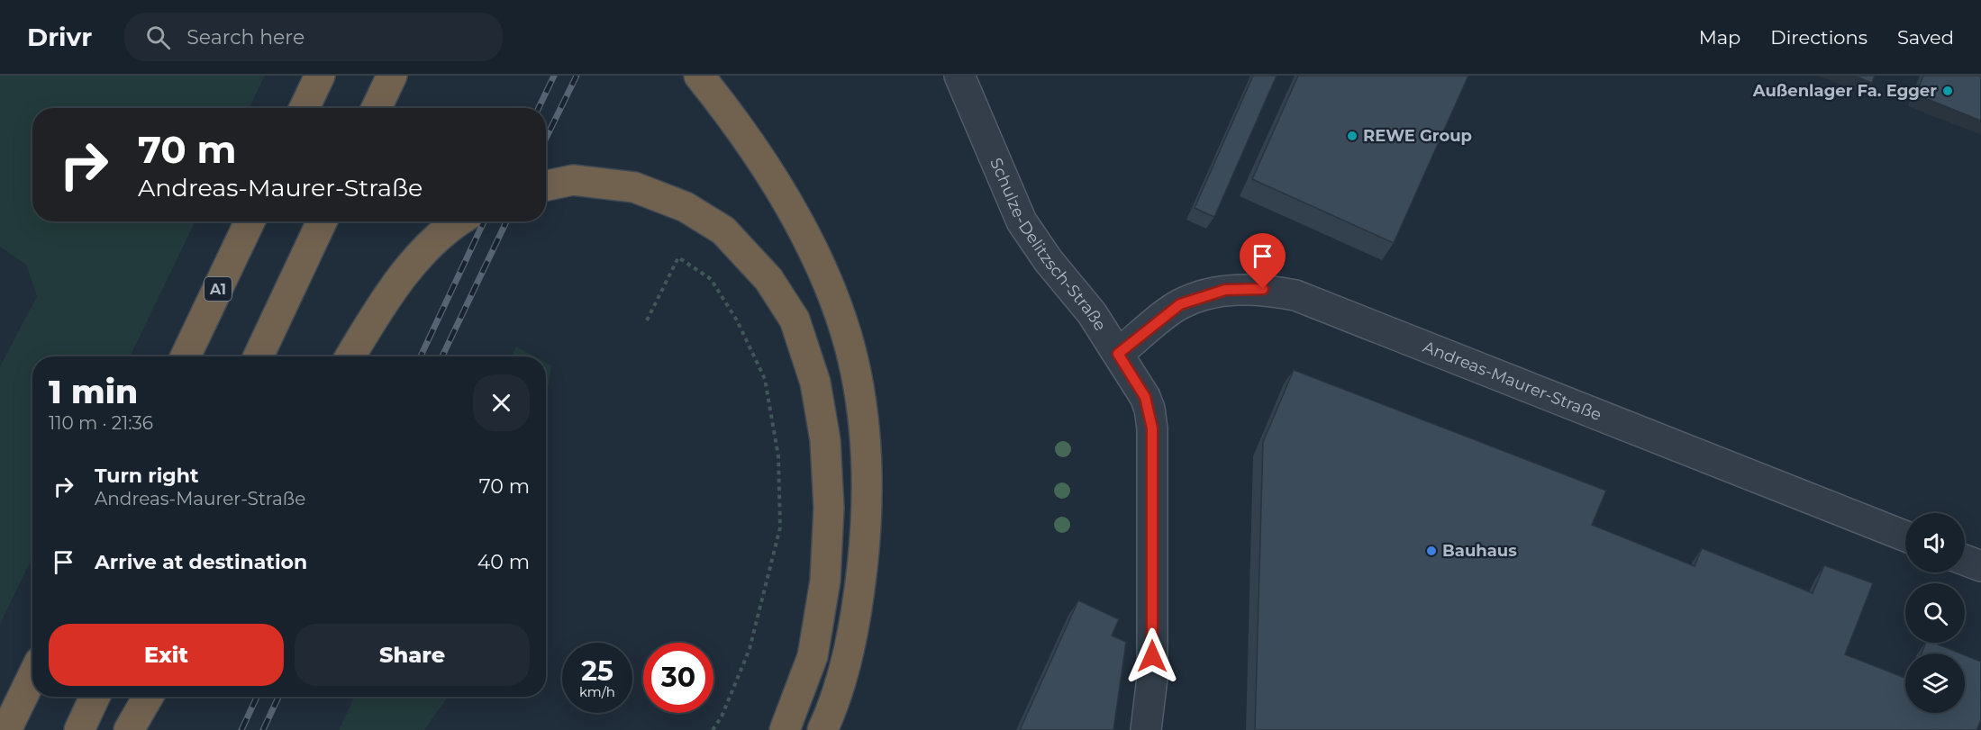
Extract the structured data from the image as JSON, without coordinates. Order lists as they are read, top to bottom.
{
  "streets": {
    "highway": ["A1"],
    "street": ["Schulze-Delitzsch-Straße", "Andreas-Maurer-Straße"]
  },
  "crossings": [
    ["Schulze-Delitzsch-Straße", "Andreas-Maurer-Straße"]
  ],
  "places": ["Außenlager Fa. Egger", "REWE Group", "Bauhaus"],
  "page": {
    "header": "Drivr",
    "search": "Search here",
    "nav": ["Map", "Directions", "Saved"],
    "turn": ["70 m", "Andreas-Maurer-Straße"],
    "heading": ["1 min", "110 m · 21:36"],
    "list": [
      {
        "name": "Turn right",
        "note": "Andreas-Maurer-Straße",
        "value": "70 m"
      },
      {
        "name": "Arrive at destination",
        "value": "40 m"
      }
    ],
    "buttons": ["Exit", "Share"],
    "speed": "25 km/h",
    "limit": "30"
  }
}
